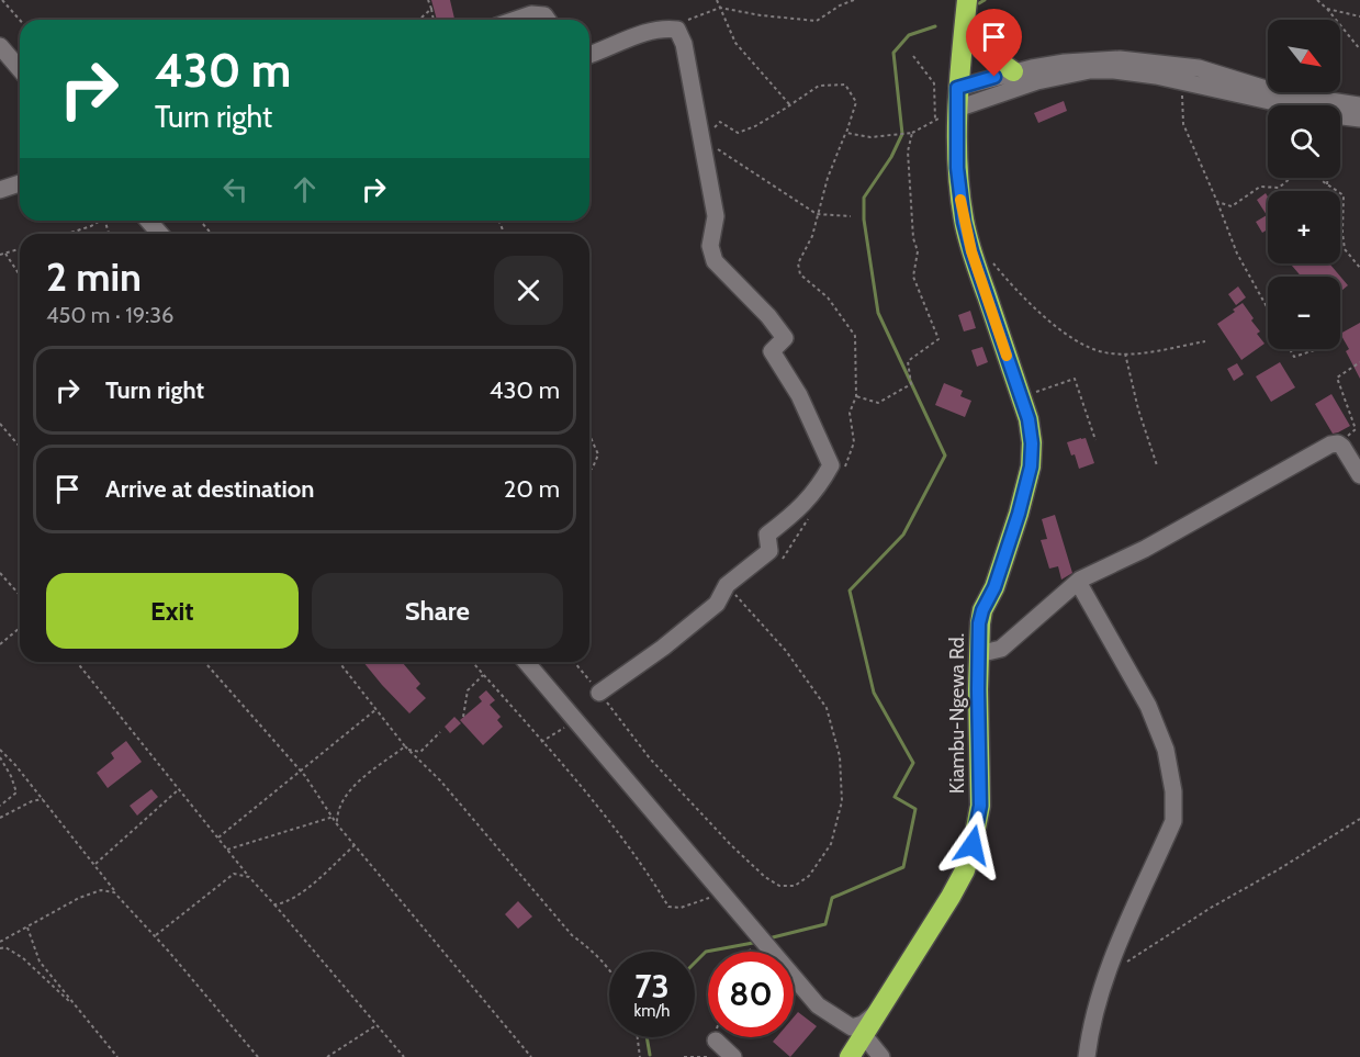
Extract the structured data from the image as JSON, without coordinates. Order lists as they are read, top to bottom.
{
  "streets": {
    "highway": ["Kiambu-Ngewa Rd."]
  },
  "north": "bottom right",
  "page": {
    "map_buttons": ["+", "−"],
    "turn": ["430 m", "Turn right"],
    "heading": ["2 min", "450 m · 19:36"],
    "list": [
      {
        "name": "Turn right",
        "value": "430 m"
      },
      {
        "name": "Arrive at destination",
        "value": "20 m"
      }
    ],
    "buttons": ["Exit", "Share"],
    "speed": "73 km/h",
    "limit": "80"
  }
}
